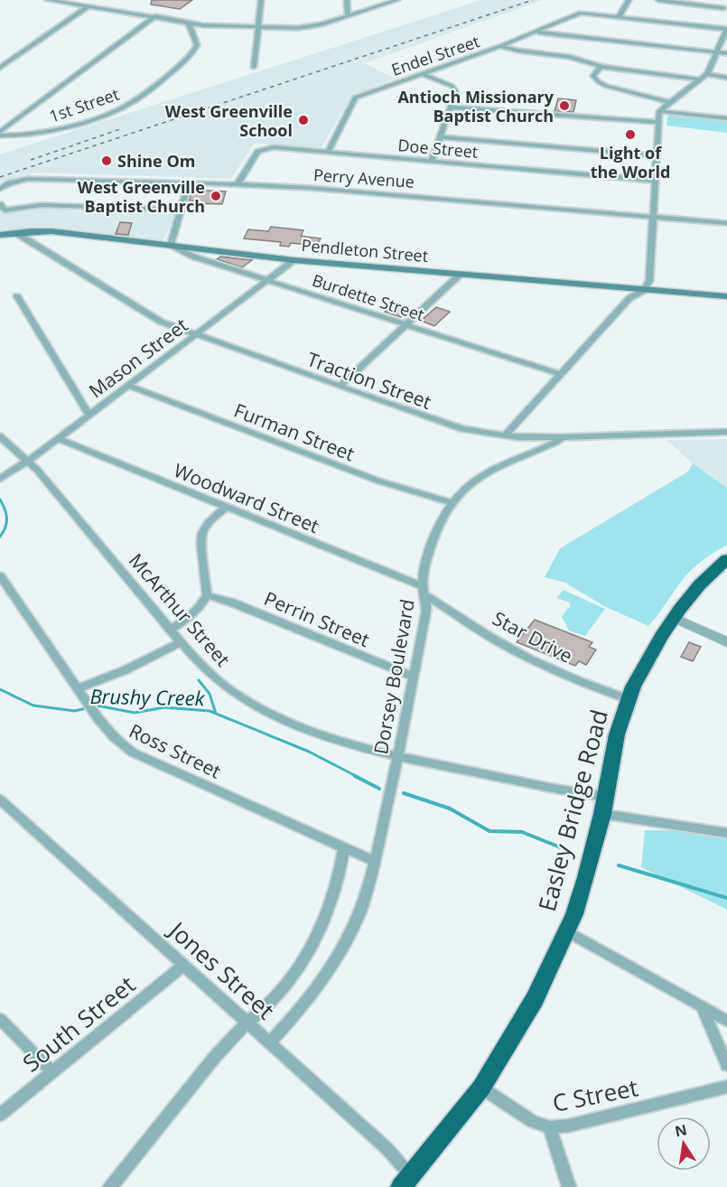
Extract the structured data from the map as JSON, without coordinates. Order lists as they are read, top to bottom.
{
  "streets": {
    "highway": ["Easley Bridge Road"],
    "main road": ["Pendleton Street"],
    "street": [
      "Endel Street",
      "1st Street",
      "Doe Street",
      "Perry Avenue",
      "Burdette Street",
      "Mason Street",
      "Traction Street",
      "Furman Street",
      "Woodward Street",
      "McArthur Street",
      "Perrin Street",
      "Star Drive",
      "Dorsey Boulevard",
      "Ross Street",
      "Jones Street",
      "South Street",
      "C Street"
    ]
  },
  "crossings": [
    ["Endel Street", "Doe Street"],
    ["Doe Street", "Perry Avenue"],
    ["Pendleton Street", "Burdette Street"],
    ["Pendleton Street", "Mason Street"],
    ["Pendleton Street", "Traction Street"],
    ["Burdette Street", "Mason Street"],
    ["Mason Street", "Traction Street"],
    ["Mason Street", "Furman Street"],
    ["Mason Street", "Woodward Street"],
    ["Mason Street", "McArthur Street"],
    ["Traction Street", "Dorsey Boulevard"],
    ["Furman Street", "Dorsey Boulevard"],
    ["Woodward Street", "Star Drive"],
    ["Woodward Street", "Dorsey Boulevard"],
    ["McArthur Street", "Dorsey Boulevard"],
    ["McArthur Street", "Easley Bridge Road"],
    ["Perrin Street", "Dorsey Boulevard"],
    ["Star Drive", "Dorsey Boulevard"],
    ["Star Drive", "Easley Bridge Road"],
    ["Dorsey Boulevard", "Jones Street"],
    ["Easley Bridge Road", "Jones Street"],
    ["Easley Bridge Road", "C Street"],
    ["Jones Street", "South Street"]
  ],
  "water": ["Brushy Creek"],
  "places": [
    "Antioch Missionary Baptist Church",
    "West Greenville School",
    "Light of the World",
    "Shine Om",
    "West Greenville Baptist Church"
  ],
  "north": "top"
}
